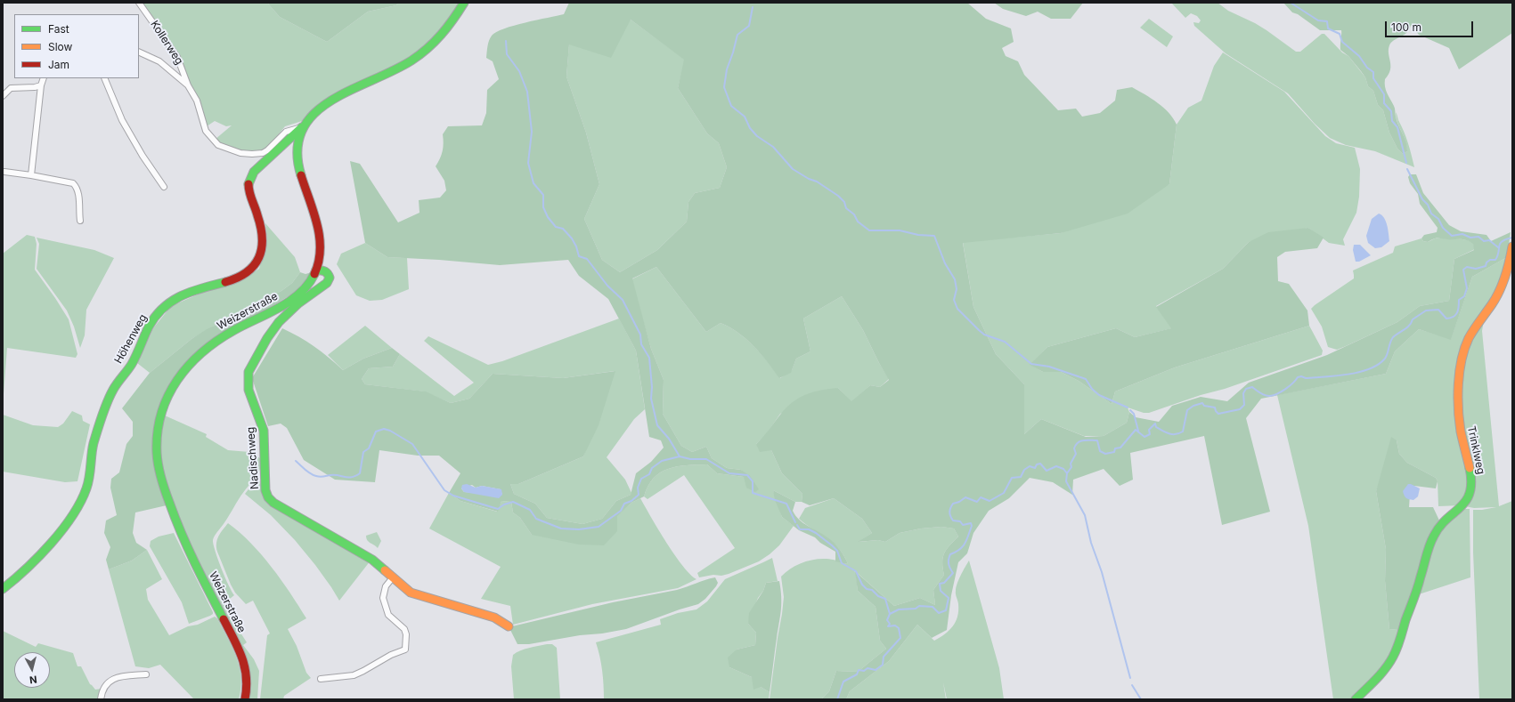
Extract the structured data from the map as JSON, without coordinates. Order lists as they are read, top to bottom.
{
  "streets": {
    "street": [
      "Kollerweg",
      "Weizerstraße",
      "Höhenweg",
      "Trinklweg",
      "Nadischweg"
    ]
  },
  "crossings": [
    ["Kollerweg", "Weizerstraße"],
    ["Kollerweg", "Höhenweg"],
    ["Weizerstraße", "Höhenweg"],
    ["Weizerstraße", "Nadischweg"]
  ],
  "legend": ["Fast", "Slow", "Jam"],
  "scale_bar": "100 m",
  "north": "bottom"
}
